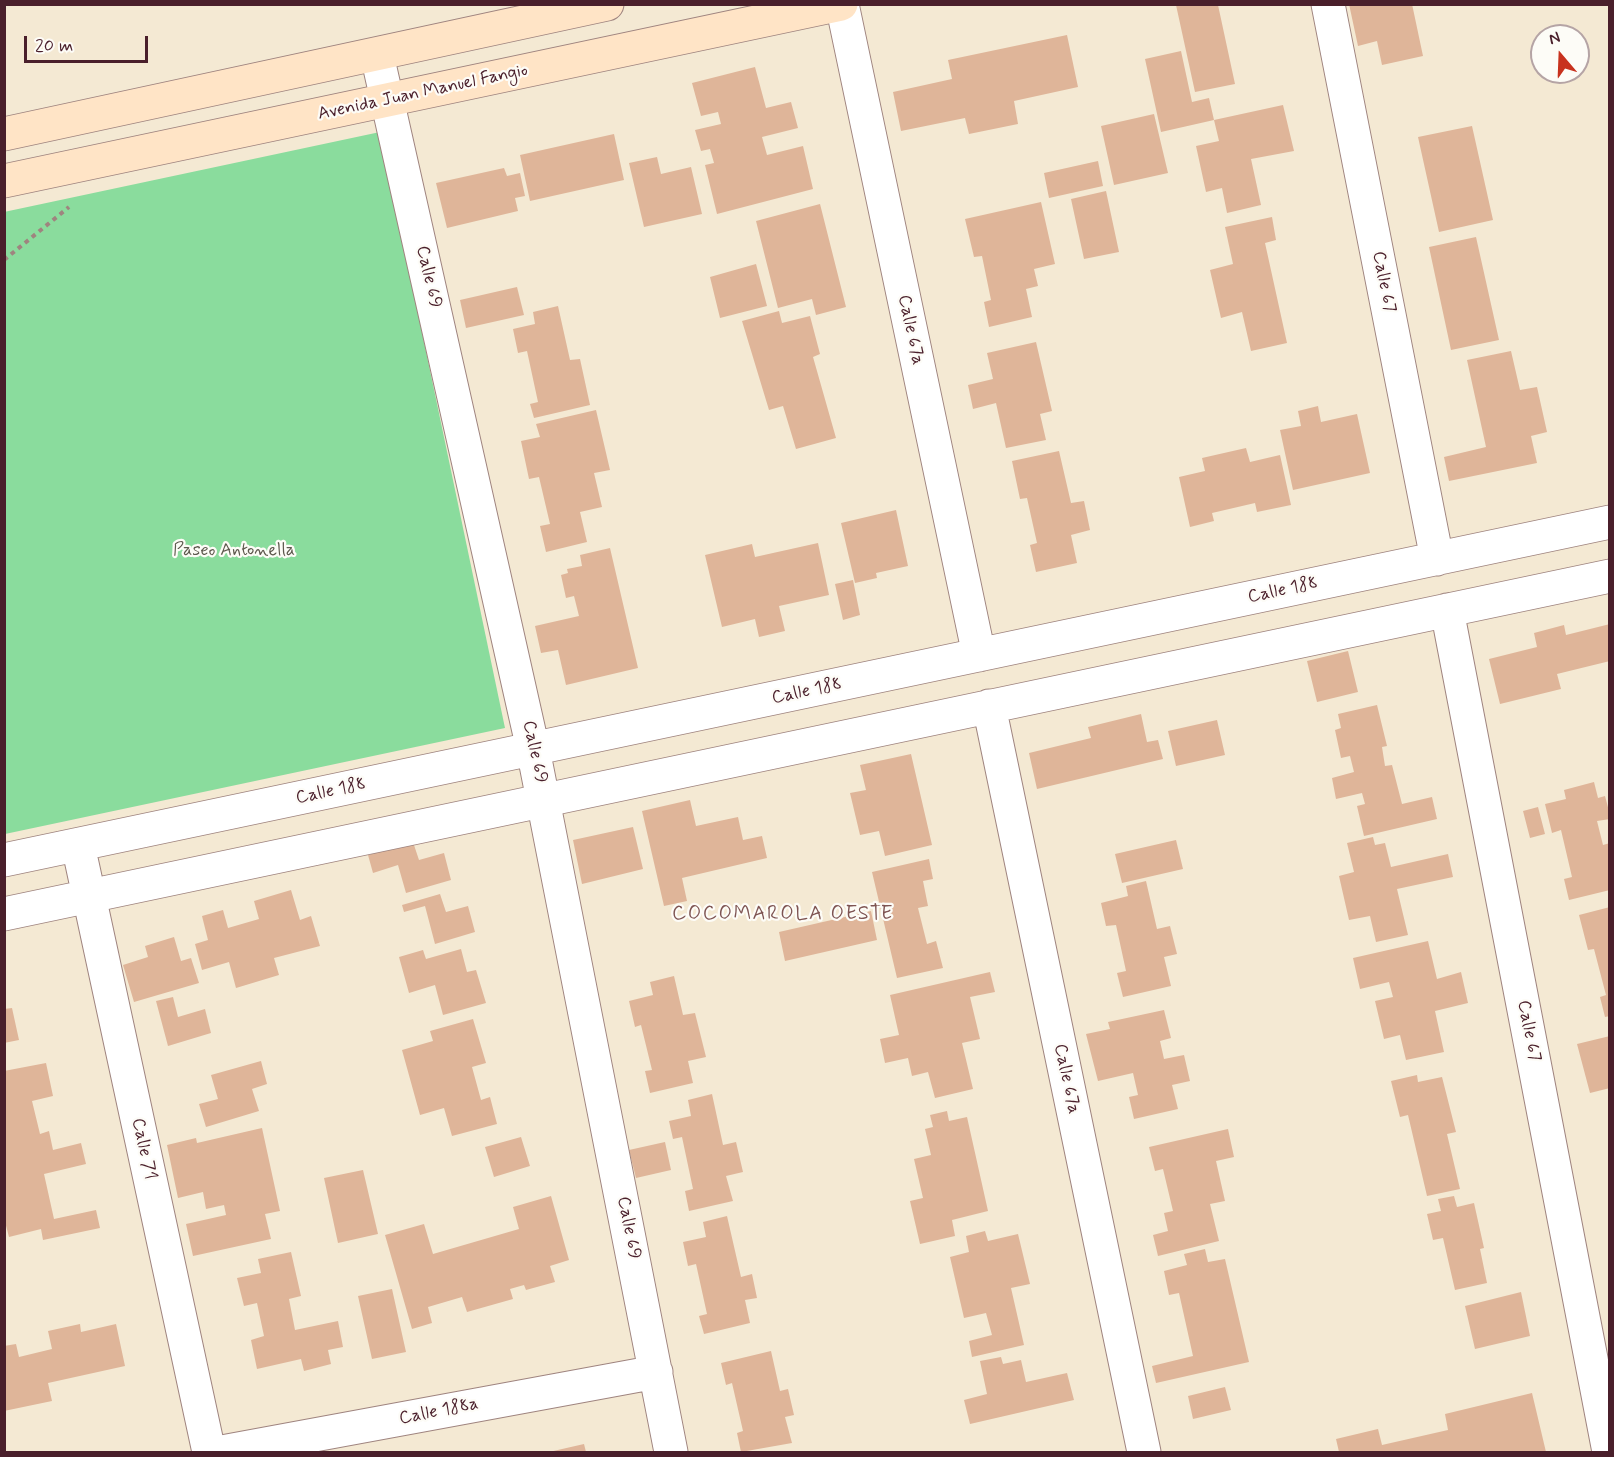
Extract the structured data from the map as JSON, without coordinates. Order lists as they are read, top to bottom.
{
  "streets": {
    "main road": ["Avenida Juan Manuel Fangio"],
    "street": [
      "Calle 69",
      "Calle 67",
      "Calle 67a",
      "Calle 188",
      "Calle 71",
      "Calle 188a"
    ]
  },
  "crossings": [
    ["Avenida Juan Manuel Fangio", "Calle 69"],
    ["Avenida Juan Manuel Fangio", "Calle 67a"],
    ["Calle 69", "Calle 188"],
    ["Calle 69", "Calle 188a"],
    ["Calle 67", "Calle 188"],
    ["Calle 67a", "Calle 188"],
    ["Calle 188", "Calle 71"]
  ],
  "districts": ["COCOMAROLA OESTE"],
  "parks": ["Paseo Antonella"],
  "scale_bar": "20 m",
  "north": "top"
}
